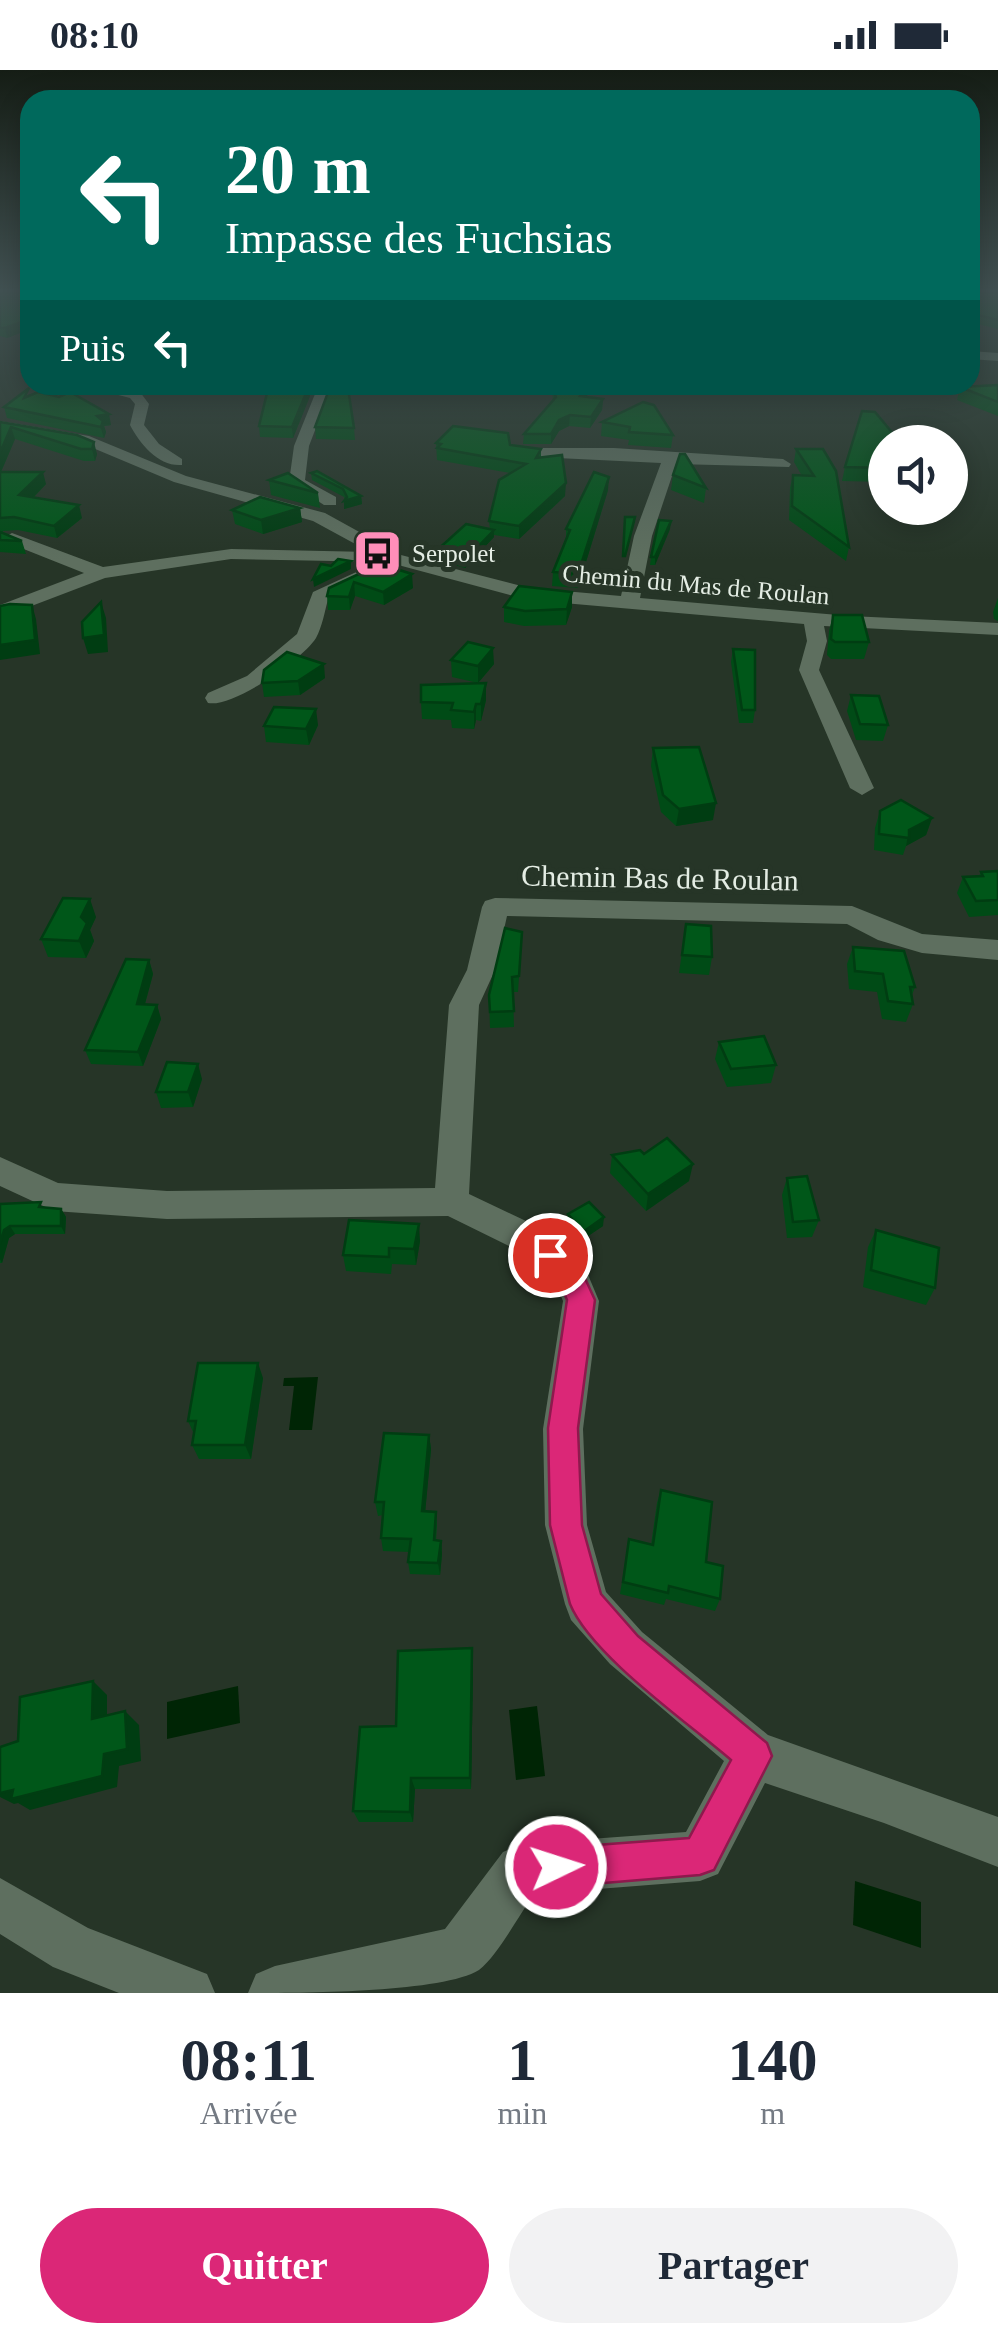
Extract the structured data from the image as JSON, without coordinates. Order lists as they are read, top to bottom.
{
  "streets": {
    "street": ["Chemin du Mas de Roulan", "Chemin Bas de Roulan"]
  },
  "places": {
    "bus stop": ["Serpolet"]
  },
  "page": {
    "status": "08:10",
    "turn": ["20 m", "Impasse des Fuchsias"],
    "then": "Puis",
    "eta": [
      "08:11",
      "Arrivée",
      "1",
      "min",
      "140",
      "m"
    ],
    "buttons": ["Quitter", "Partager"]
  }
}
